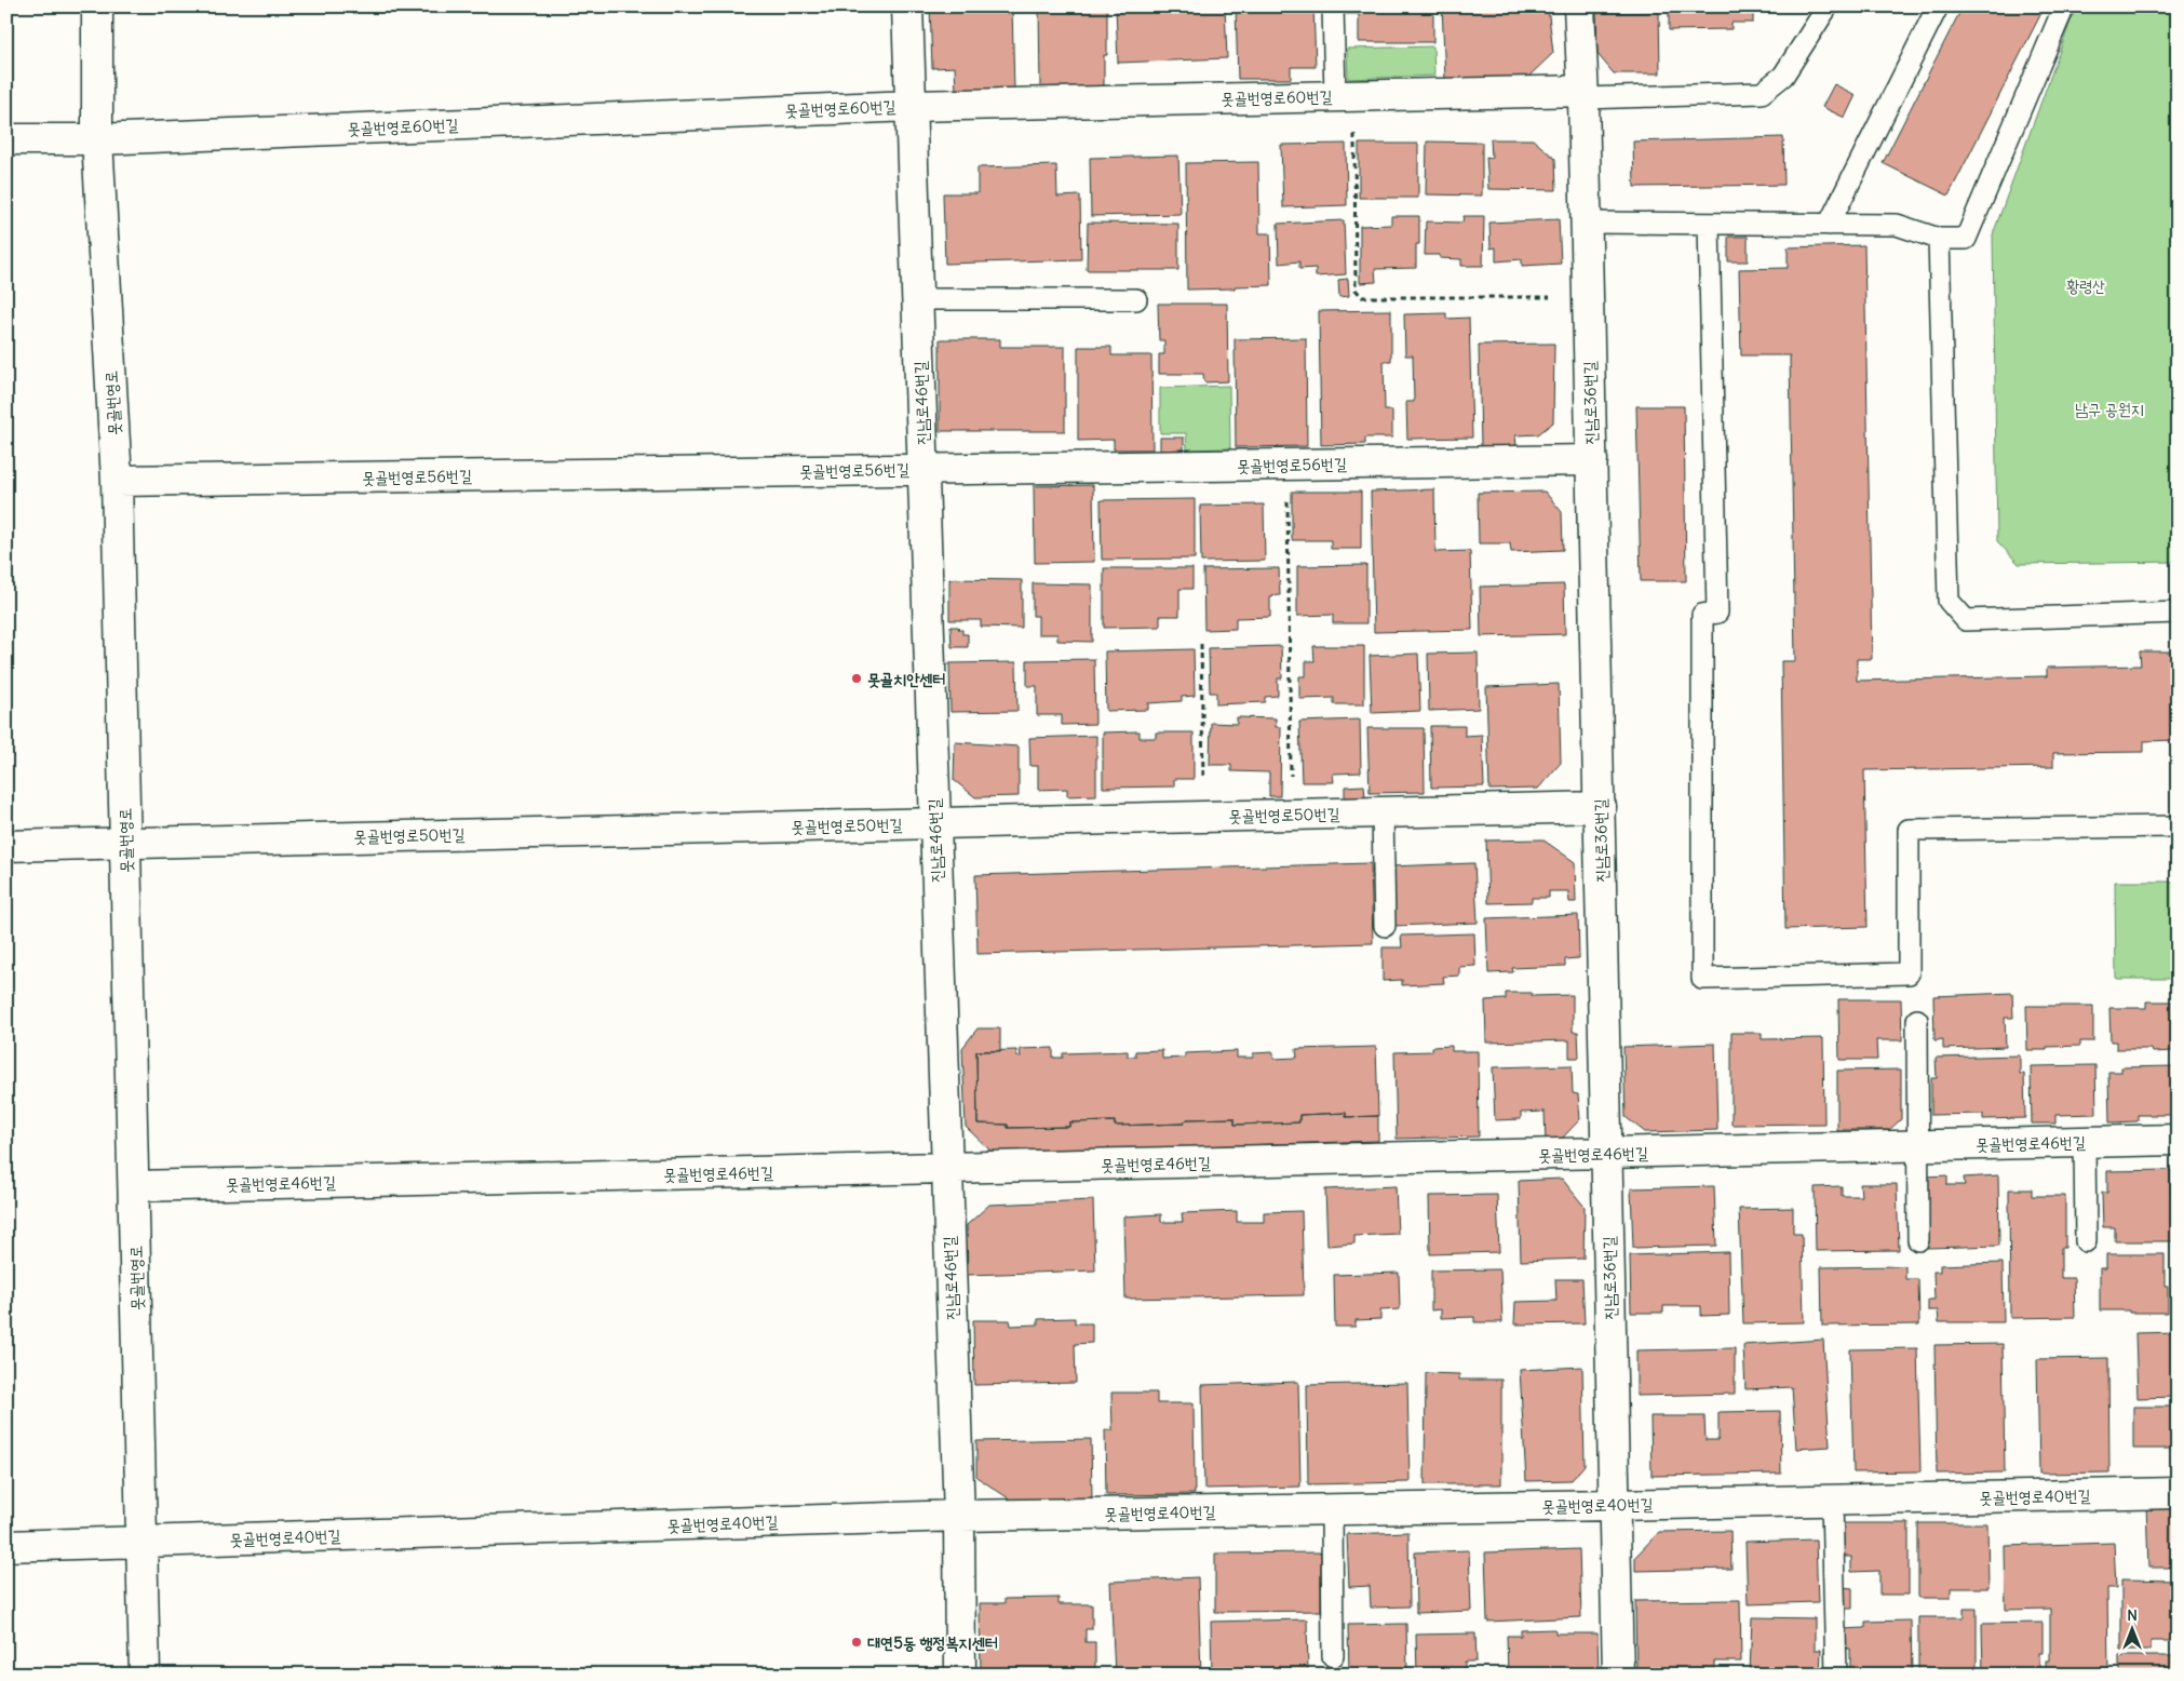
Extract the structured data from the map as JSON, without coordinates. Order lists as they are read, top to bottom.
{
  "streets": {
    "street": [
      "못골번영로60번길",
      "못골번영로",
      "진남로46번길",
      "진남로36번길",
      "못골번영로56번길",
      "못골번영로50번길",
      "못골번영로46번길",
      "못골번영로40번길"
    ]
  },
  "crossings": [
    ["못골번영로60번길", "못골번영로"],
    ["못골번영로60번길", "진남로46번길"],
    ["못골번영로60번길", "진남로36번길"],
    ["못골번영로", "못골번영로56번길"],
    ["못골번영로", "못골번영로50번길"],
    ["못골번영로", "못골번영로46번길"],
    ["못골번영로", "못골번영로40번길"],
    ["진남로46번길", "못골번영로56번길"],
    ["진남로46번길", "못골번영로50번길"],
    ["진남로46번길", "못골번영로46번길"],
    ["진남로46번길", "못골번영로40번길"],
    ["진남로36번길", "못골번영로56번길"],
    ["진남로36번길", "못골번영로50번길"],
    ["진남로36번길", "못골번영로46번길"],
    ["진남로36번길", "못골번영로40번길"]
  ],
  "parks": ["황령산", "남구 공원지"],
  "places": ["못골치안센터", "대연5동 행정복지센터"],
  "north": "top"
}
